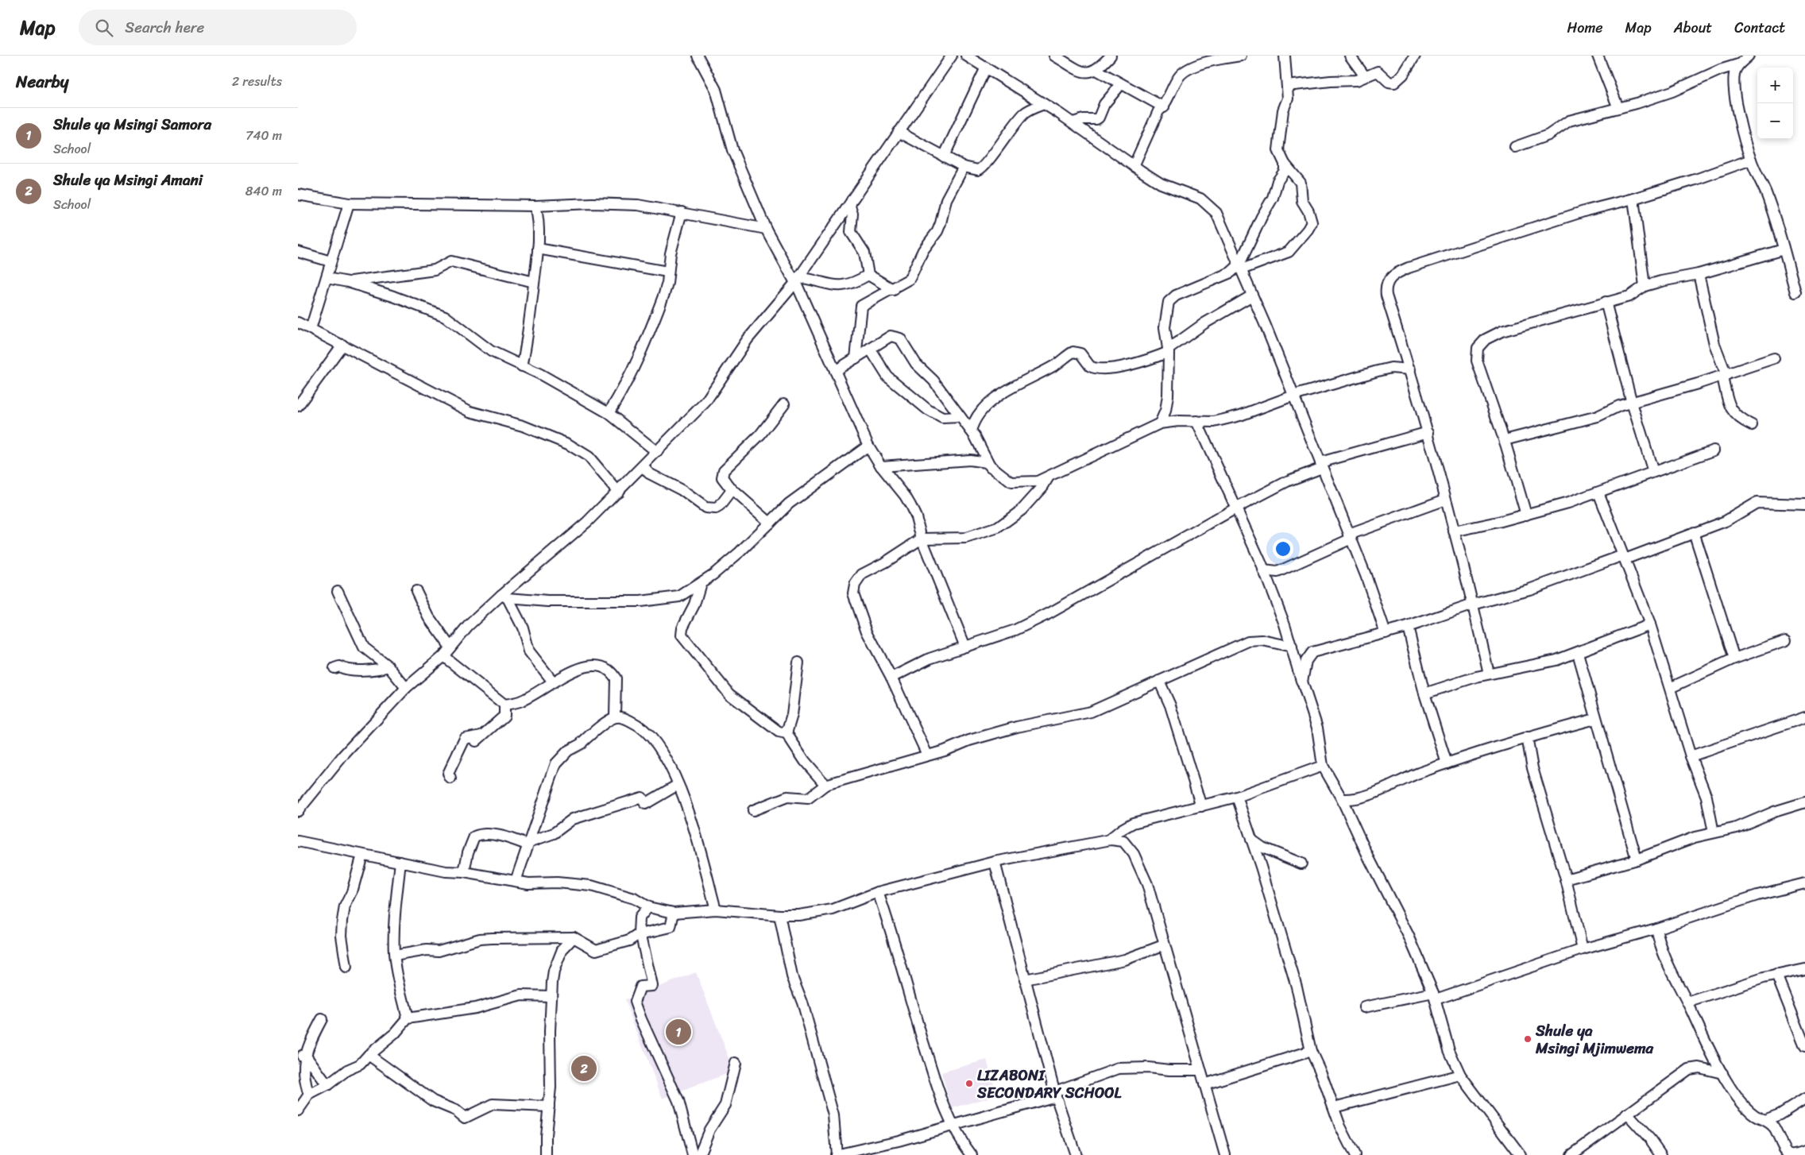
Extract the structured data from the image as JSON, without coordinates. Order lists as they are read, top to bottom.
{
  "places": ["Shule ya Msingi Mjimwema", "LIZABONI SECONDARY SCHOOL"],
  "page": {
    "header": "Map",
    "search": "Search here",
    "nav": [
      "Home",
      "Map",
      "About",
      "Contact"
    ],
    "heading": ["Nearby", "2 results"],
    "map_buttons": ["+", "−"],
    "list": [
      {
        "mark": "1",
        "name": "Shule ya Msingi Samora",
        "note": "School",
        "value": "740 m"
      },
      {
        "mark": "2",
        "name": "Shule ya Msingi Amani",
        "note": "School",
        "value": "840 m"
      }
    ],
    "pins": ["1", "2"]
  }
}
